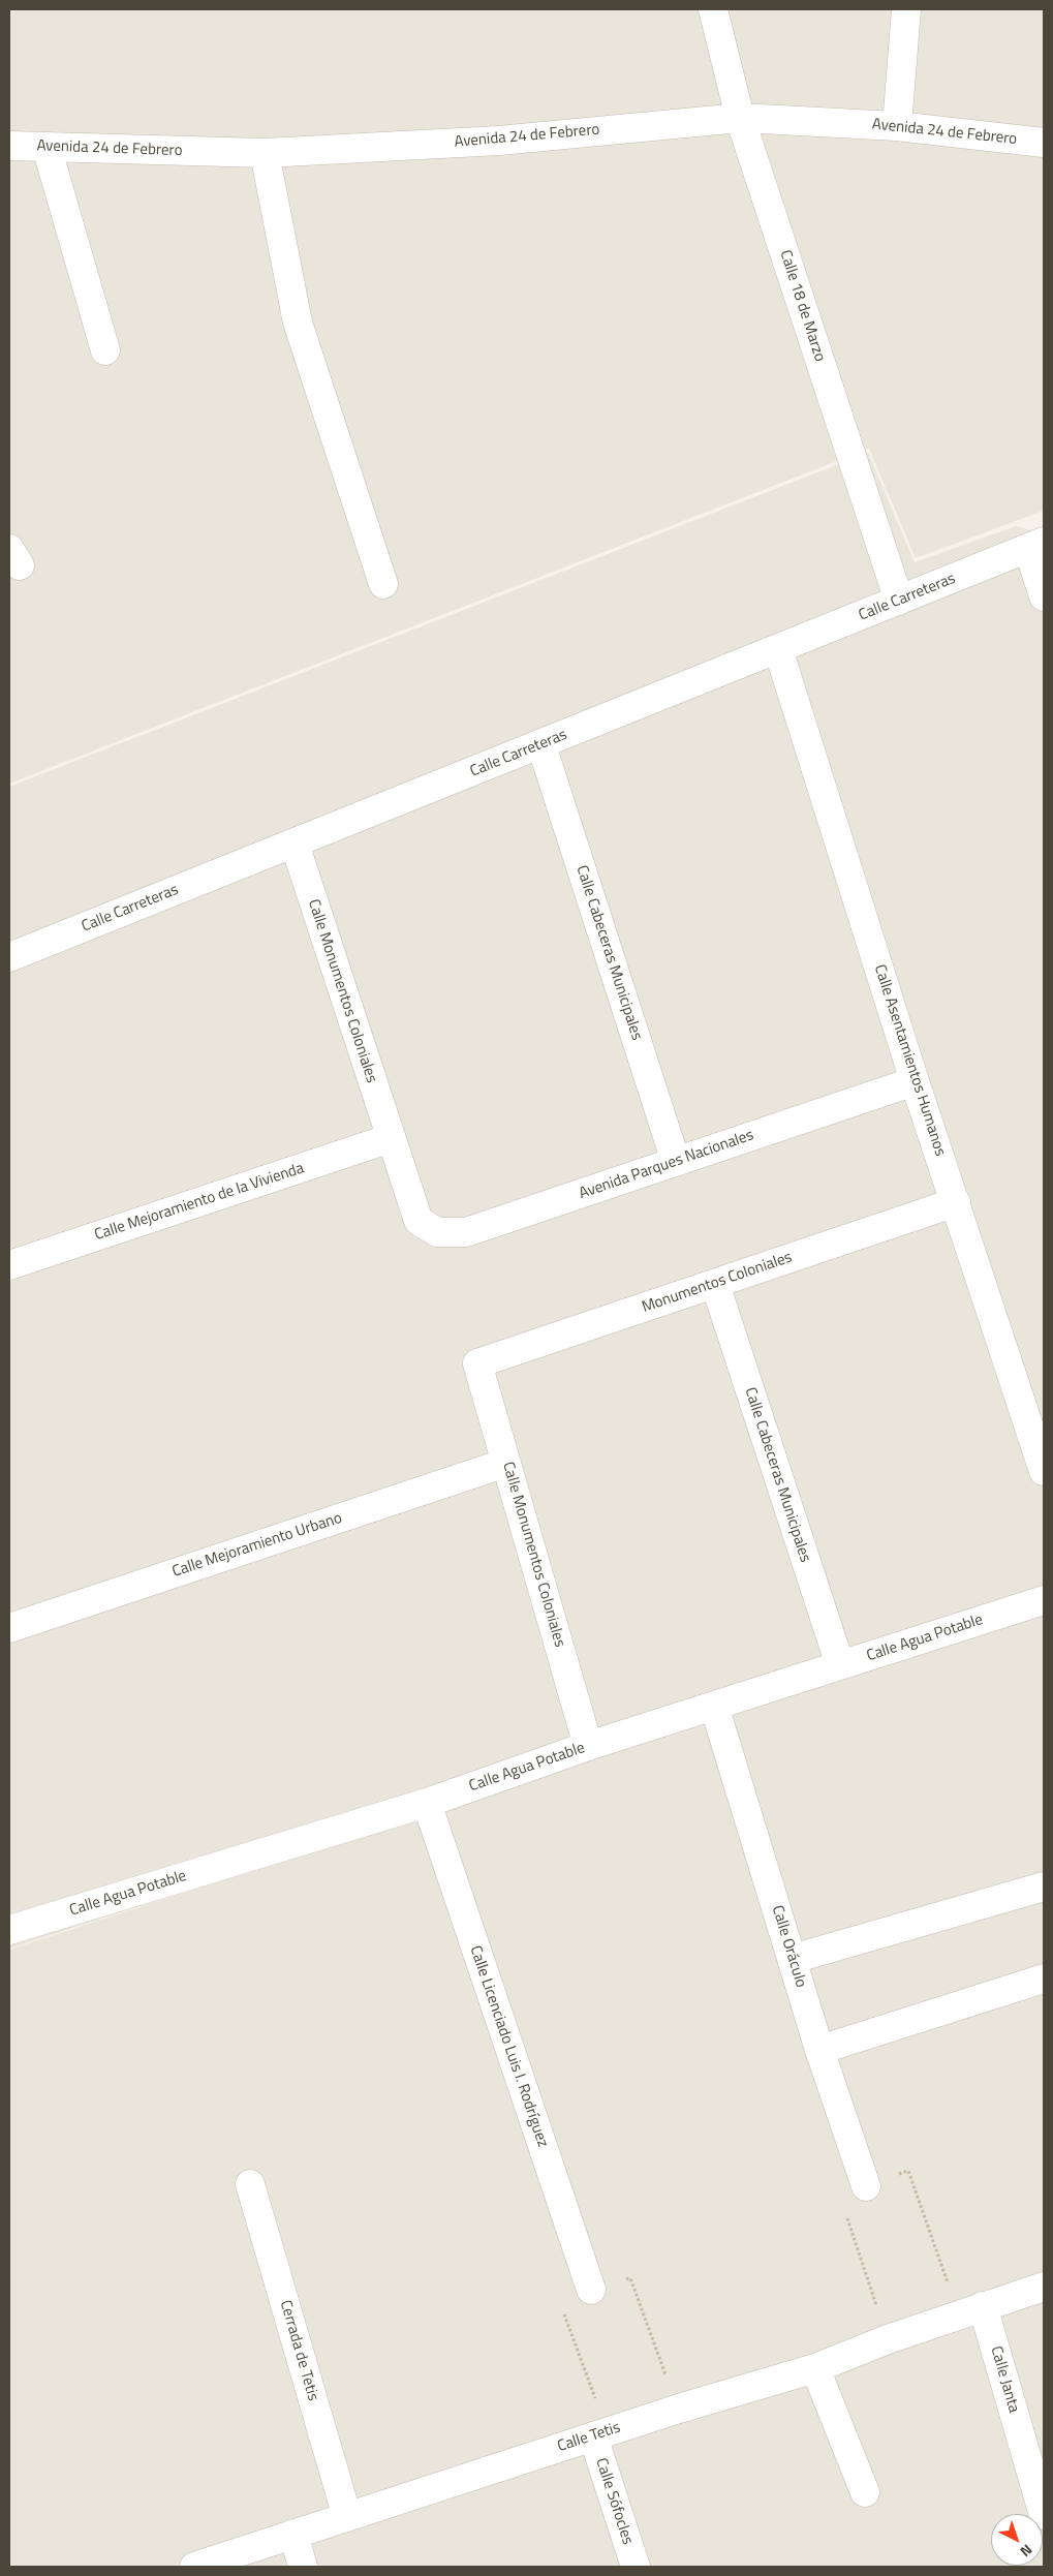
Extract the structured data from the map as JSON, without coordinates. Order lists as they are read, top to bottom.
{
  "streets": {
    "street": [
      "Avenida 24 de Febrero",
      "Calle 18 de Marzo",
      "Calle Carreteras",
      "Calle Cabeceras Municipales",
      "Calle Monumentos Coloniales",
      "Calle Asentamientos Humanos",
      "Avenida Parques Nacionales",
      "Calle Mejoramiento de la Vivienda",
      "Monumentos Coloniales",
      "Calle Mejoramiento Urbano",
      "Calle Agua Potable",
      "Calle Oráculo",
      "Calle Licenciado Luis I. Rodríguez",
      "Cerrada de Tetis",
      "Calle Janta",
      "Calle Tetis",
      "Calle Sófocles"
    ]
  },
  "crossings": [
    ["Avenida 24 de Febrero", "Calle 18 de Marzo"],
    ["Calle 18 de Marzo", "Calle Carreteras"],
    ["Calle Carreteras", "Calle Cabeceras Municipales"],
    ["Calle Carreteras", "Calle Monumentos Coloniales"],
    ["Calle Carreteras", "Calle Asentamientos Humanos"],
    ["Calle Cabeceras Municipales", "Avenida Parques Nacionales"],
    ["Calle Cabeceras Municipales", "Monumentos Coloniales"],
    ["Calle Cabeceras Municipales", "Calle Agua Potable"],
    ["Calle Monumentos Coloniales", "Avenida Parques Nacionales"],
    ["Calle Monumentos Coloniales", "Calle Mejoramiento de la Vivienda"],
    ["Calle Monumentos Coloniales", "Monumentos Coloniales"],
    ["Calle Monumentos Coloniales", "Calle Mejoramiento Urbano"],
    ["Calle Monumentos Coloniales", "Calle Agua Potable"],
    ["Calle Asentamientos Humanos", "Avenida Parques Nacionales"],
    ["Calle Asentamientos Humanos", "Monumentos Coloniales"],
    ["Calle Agua Potable", "Calle Oráculo"],
    ["Calle Agua Potable", "Calle Licenciado Luis I. Rodríguez"],
    ["Cerrada de Tetis", "Calle Tetis"],
    ["Calle Janta", "Calle Tetis"],
    ["Calle Tetis", "Calle Sófocles"]
  ],
  "north": "bottom right"
}
